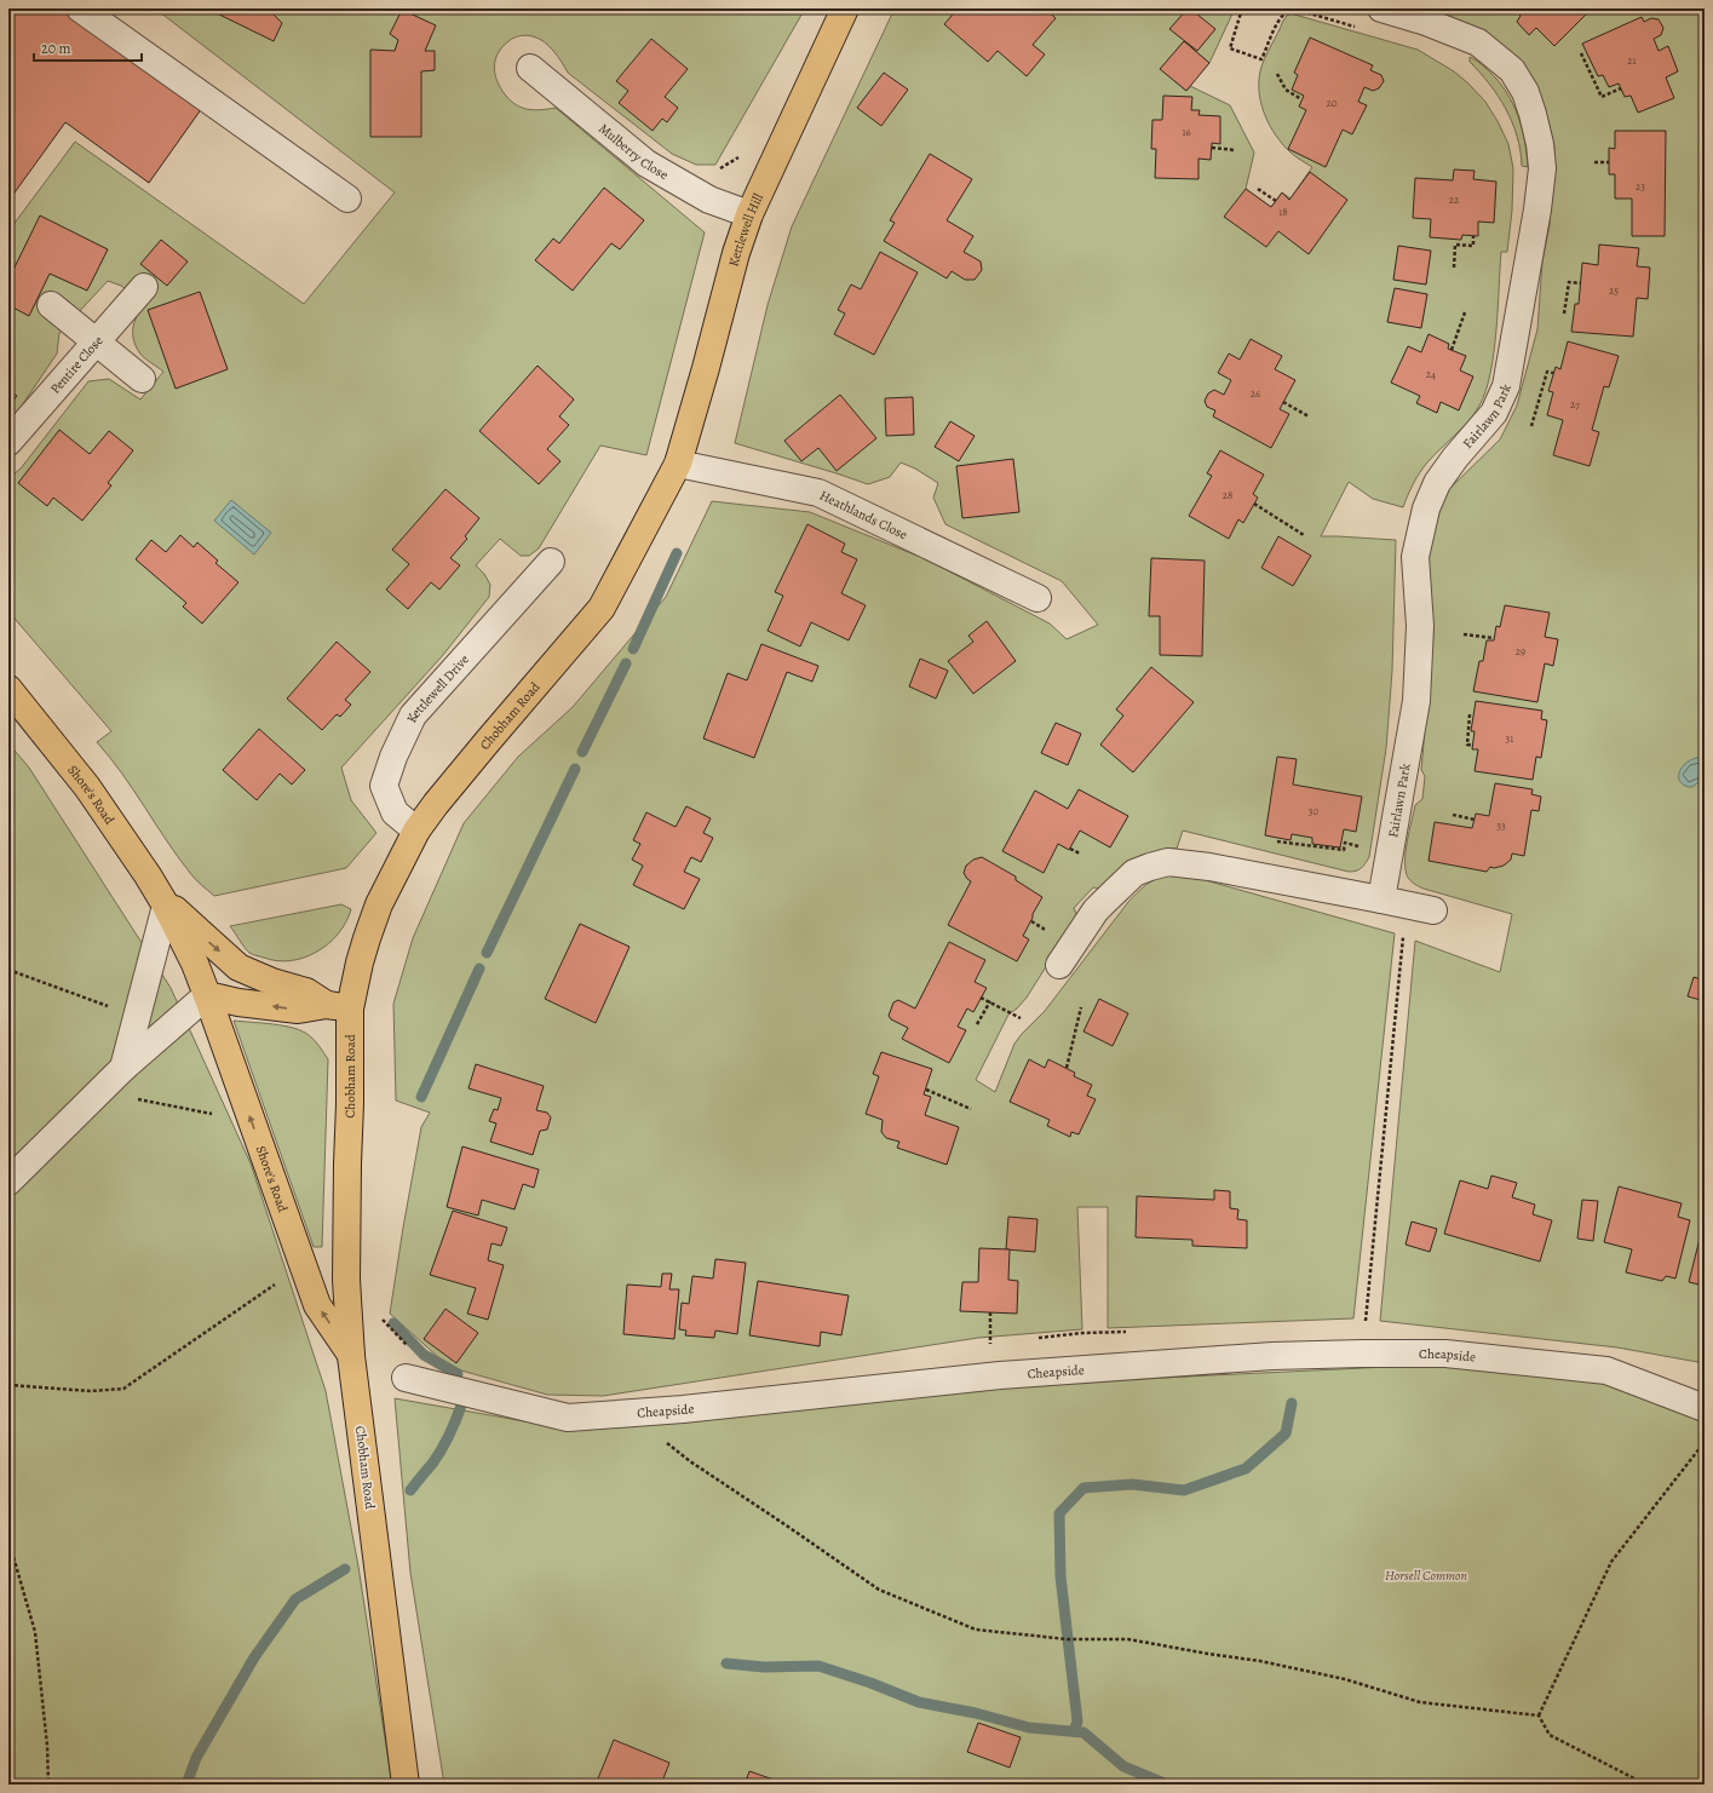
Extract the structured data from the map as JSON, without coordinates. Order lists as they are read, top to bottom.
{
  "streets": {
    "main road": ["Kettlewell Hill", "Chobham Road", "Shore's Road"],
    "street": [
      "Mulberry Close",
      "Pentire Close",
      "Fairlawn Park",
      "Heathlands Close",
      "Kettlewell Drive",
      "Cheapside"
    ]
  },
  "crossings": [
    ["Mulberry Close", "Kettlewell Hill"],
    ["Kettlewell Hill", "Heathlands Close"],
    ["Kettlewell Hill", "Chobham Road"],
    ["Heathlands Close", "Chobham Road"],
    ["Kettlewell Drive", "Chobham Road"],
    ["Chobham Road", "Shore's Road"]
  ],
  "parks": ["Horsell Common"],
  "house_numbers": [
    "21",
    "20",
    "16",
    "23",
    "22",
    "18",
    "25",
    "24",
    "26",
    "27",
    "28",
    "29",
    "31",
    "30",
    "33"
  ],
  "scale_bar": "20 m"
}
